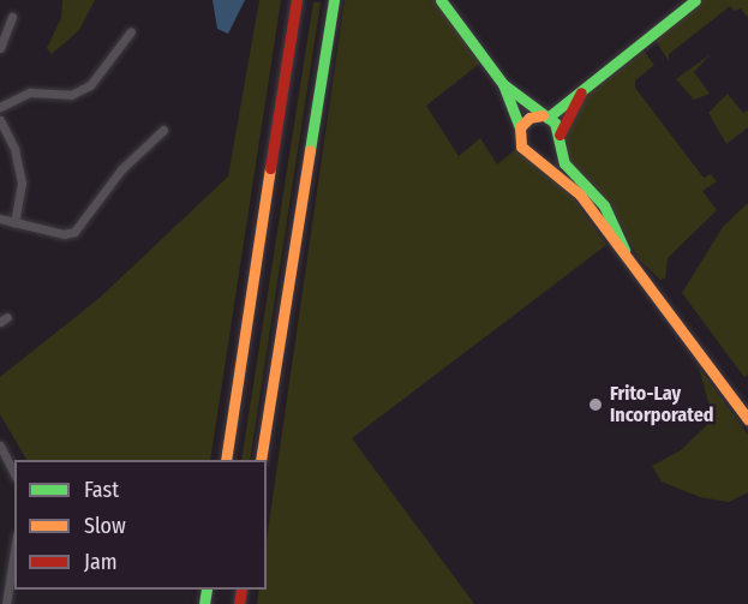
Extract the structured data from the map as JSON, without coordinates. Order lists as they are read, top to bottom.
{
  "places": ["Frito-Lay Incorporated"],
  "legend": ["Fast", "Slow", "Jam"]
}
